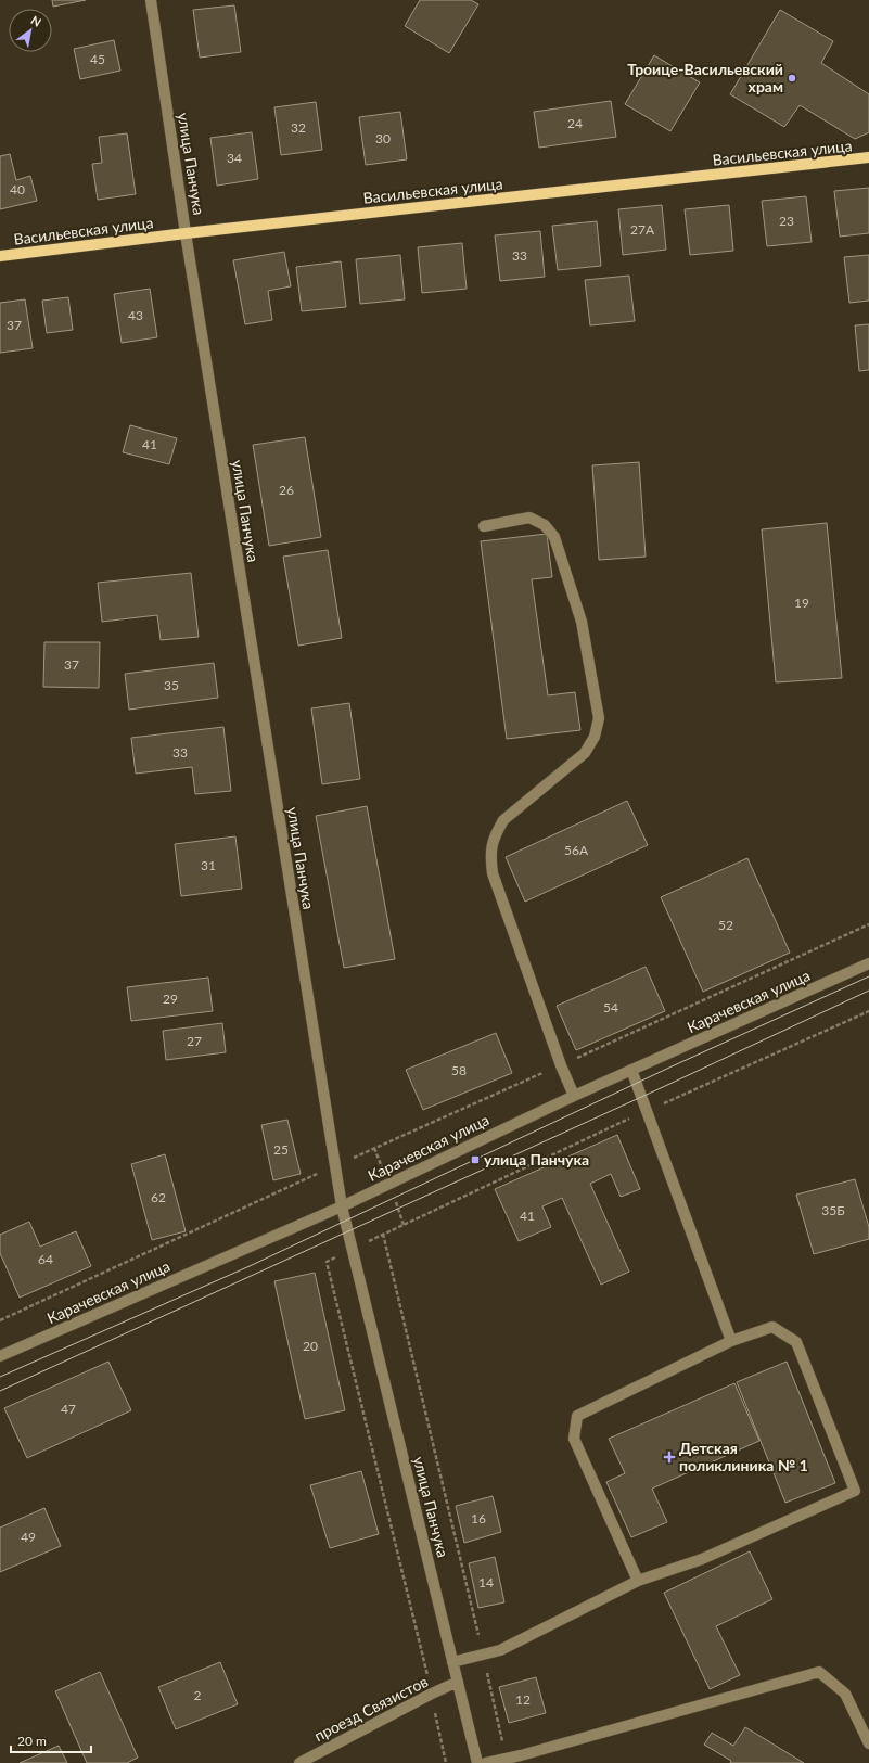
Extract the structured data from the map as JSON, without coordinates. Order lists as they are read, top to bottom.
{
  "streets": {
    "main road": ["Васильевская улица"],
    "street": ["улица Панчука", "Карачевская улица", "проезд Связистов"]
  },
  "crossings": [
    ["Васильевская улица", "улица Панчука"],
    ["улица Панчука", "Карачевская улица"],
    ["улица Панчука", "проезд Связистов"]
  ],
  "places": {
    "other": ["Троице-Васильевский храм"],
    "transit": ["улица Панчука"],
    "health": ["Детская поликлиника № 1"]
  },
  "house_numbers": [
    "45",
    "24",
    "32",
    "30",
    "34",
    "40",
    "23",
    "27А",
    "33",
    "43",
    "37",
    "41",
    "26",
    "19",
    "37",
    "35",
    "33",
    "56А",
    "31",
    "52",
    "29",
    "54",
    "27",
    "58",
    "25",
    "62",
    "35Б",
    "41",
    "64",
    "20",
    "47",
    "16",
    "49",
    "14",
    "2",
    "12"
  ],
  "scale_bar": "20 m",
  "north": "top right"
}
